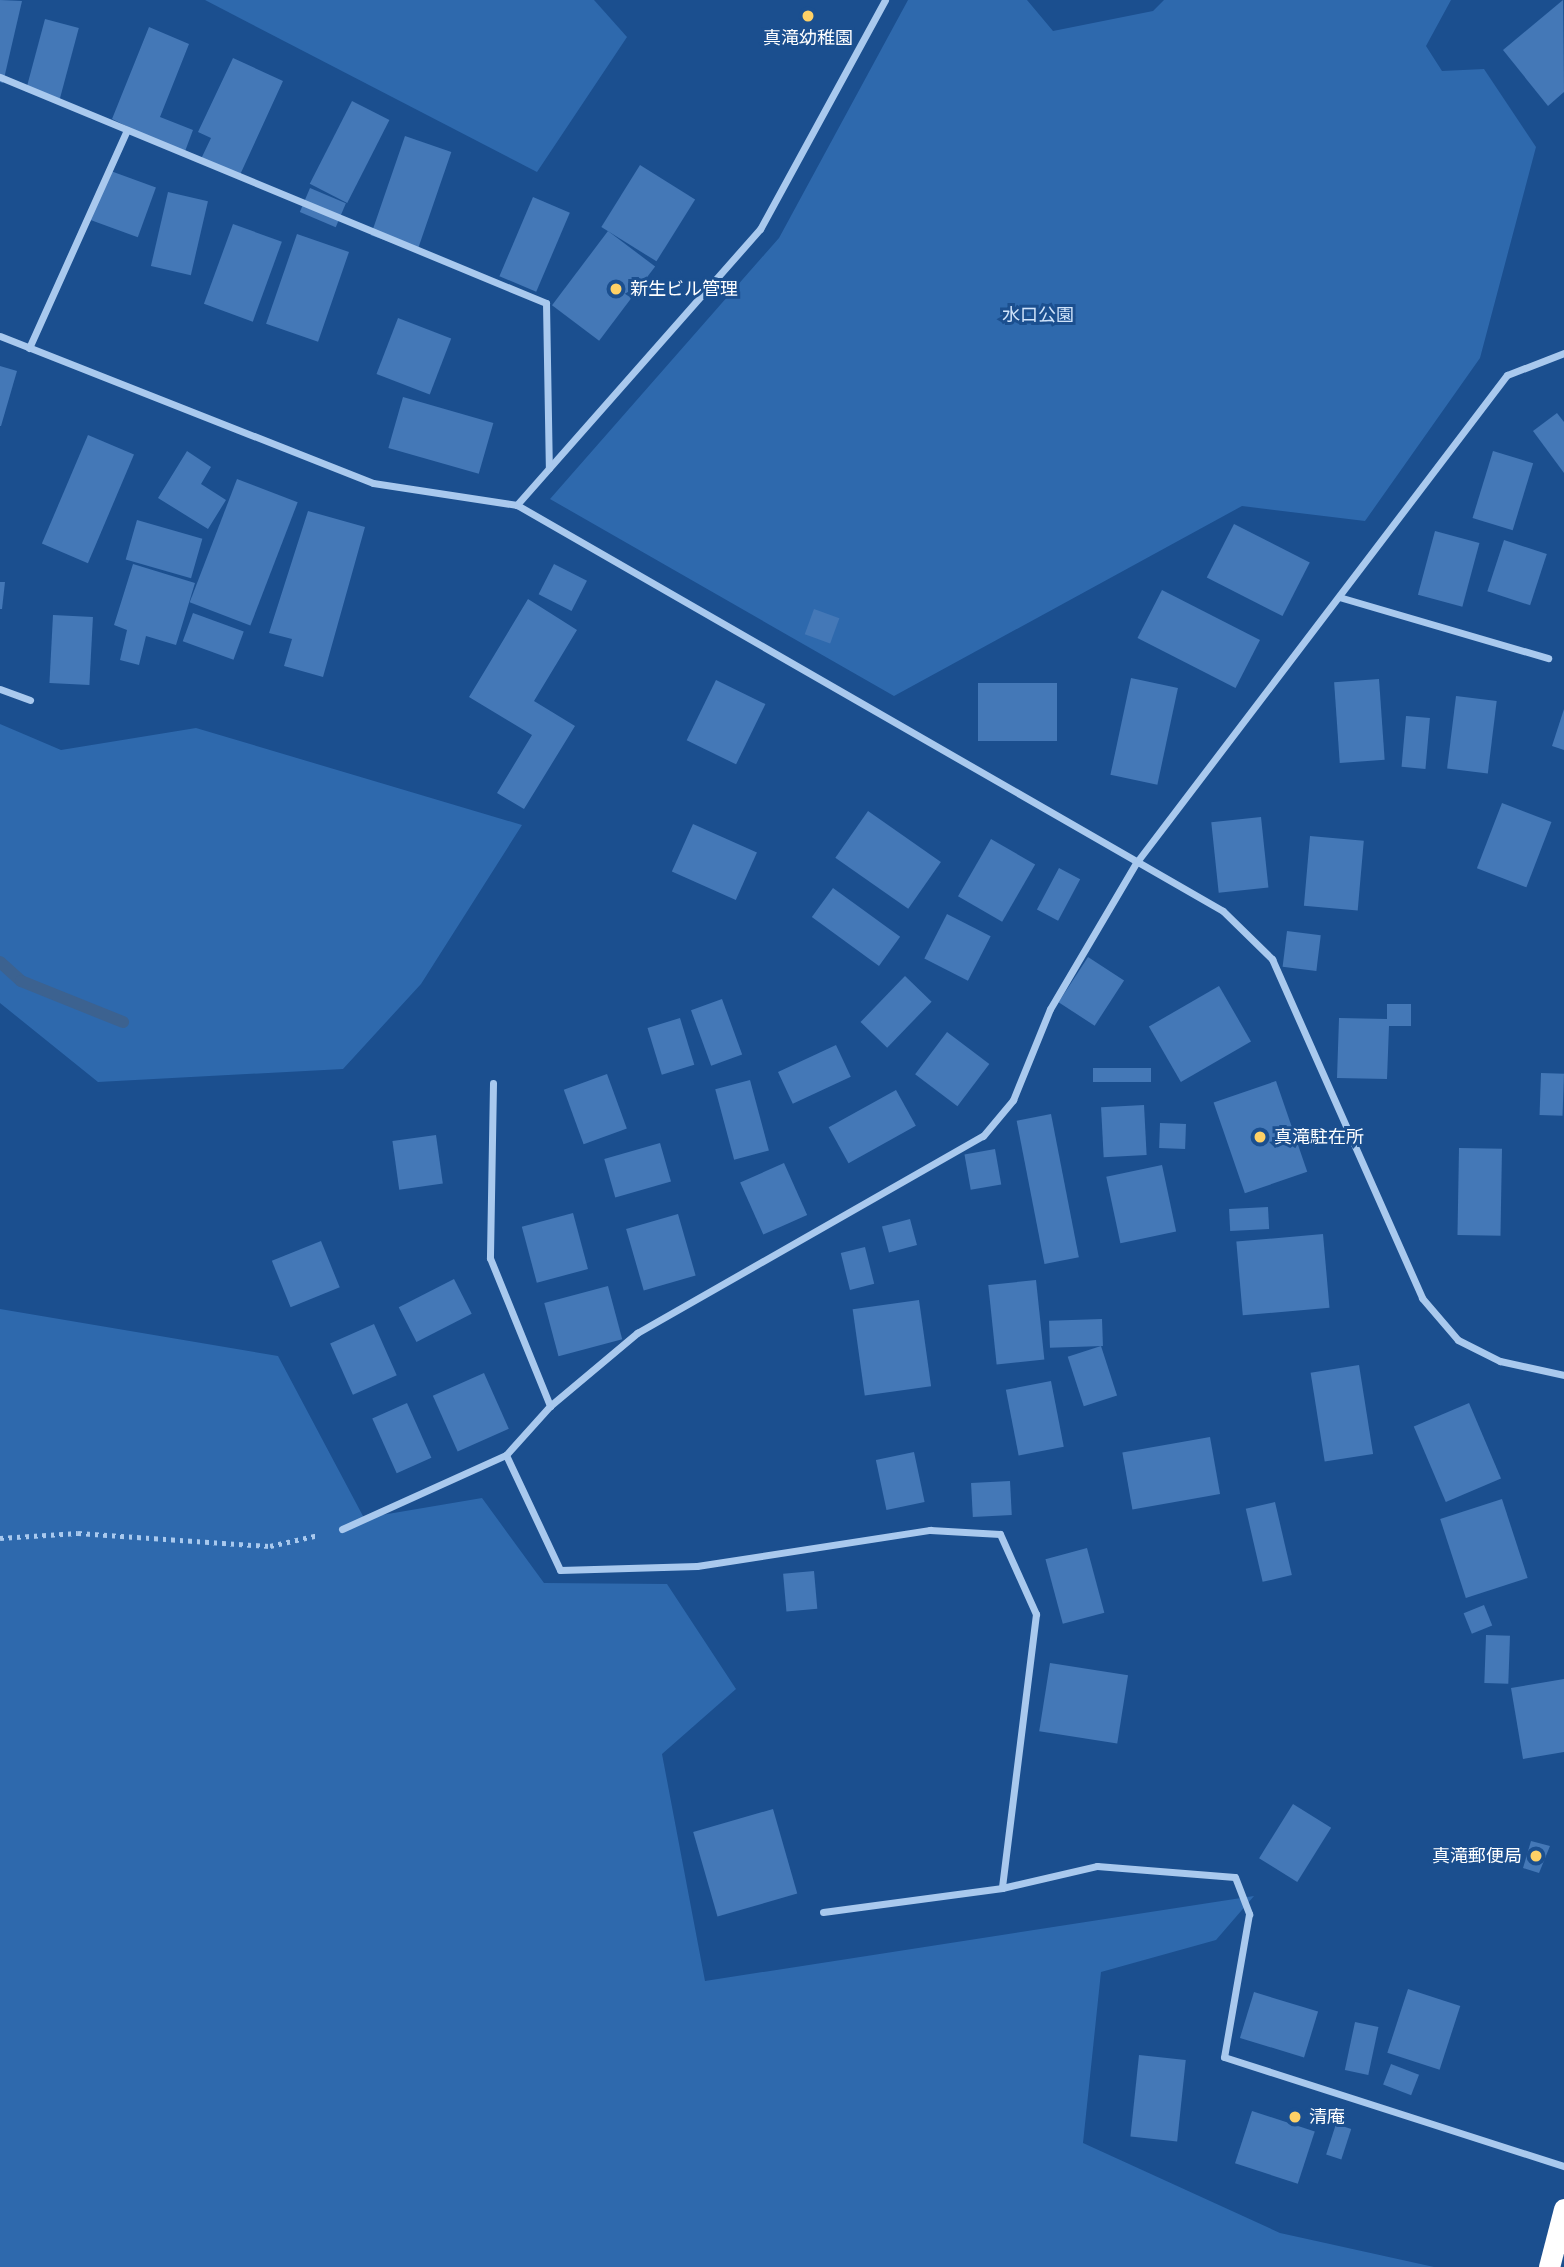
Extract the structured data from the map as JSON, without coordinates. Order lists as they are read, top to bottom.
{
  "parks": ["水口公園"],
  "places": [
    "真滝幼稚園",
    "新生ビル管理",
    "真滝駐在所",
    "真滝郵便局",
    "清庵"
  ]
}
